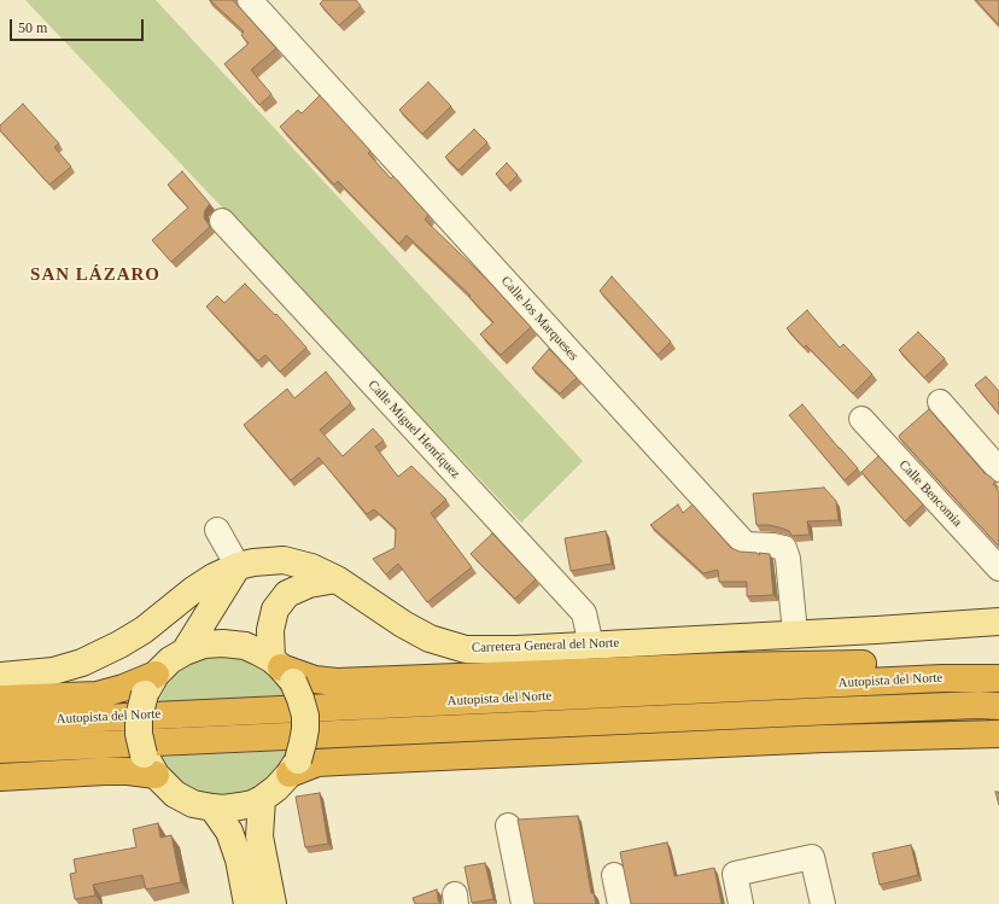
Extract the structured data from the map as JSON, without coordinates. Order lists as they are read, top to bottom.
{
  "streets": {
    "highway": ["Autopista del Norte"],
    "main road": ["Carretera General del Norte"],
    "street": ["Calle los Marqueses", "Calle Miguel Henríquez", "Calle Bencomia"]
  },
  "crossings": [
    ["Calle los Marqueses", "Carretera General del Norte"],
    ["Calle Miguel Henríquez", "Carretera General del Norte"]
  ],
  "districts": ["SAN LÁZARO"],
  "scale_bar": "50 m"
}
